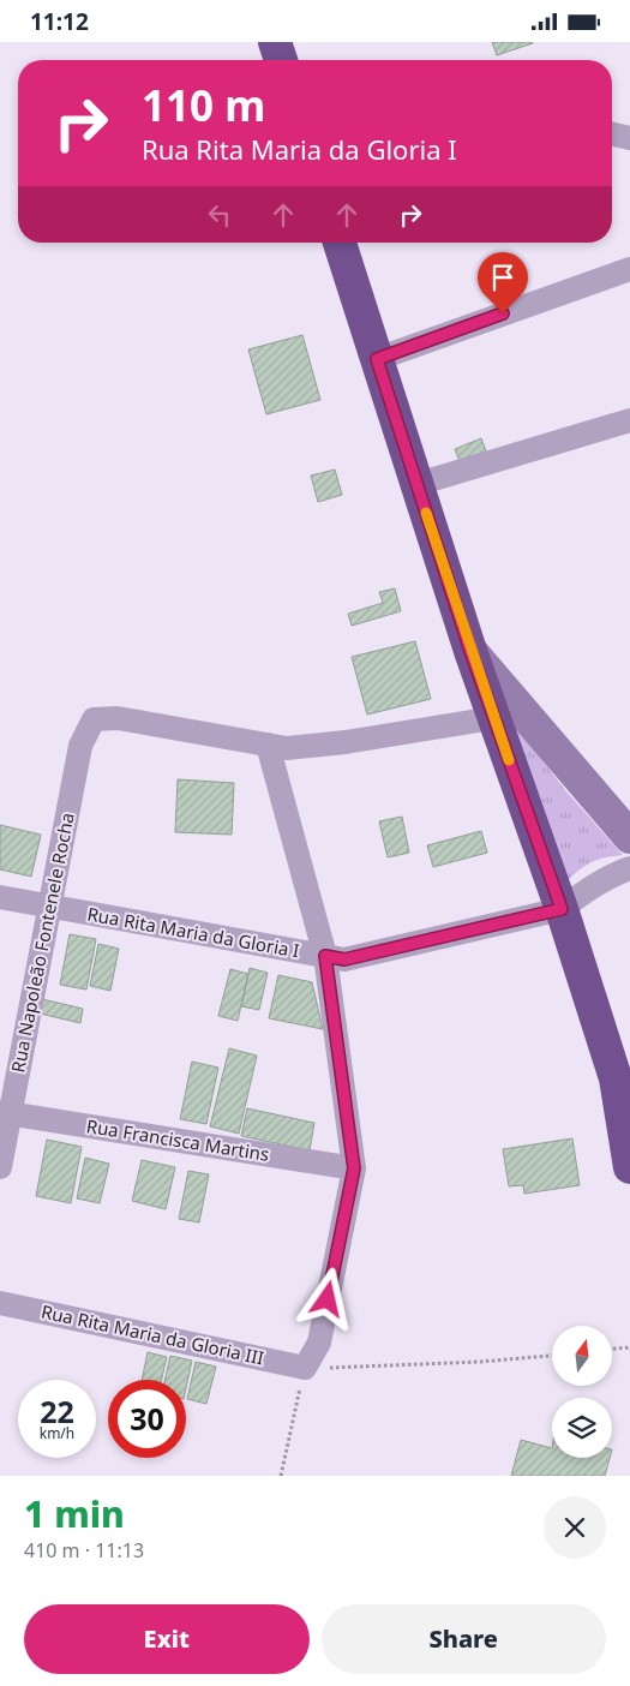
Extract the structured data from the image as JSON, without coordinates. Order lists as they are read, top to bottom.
{
  "streets": {
    "street": [
      "Rua Rita Maria da Gloria I",
      "Rua Napoleão Fontenele Rocha",
      "Rua Francisca Martins",
      "Rua Rita Maria da Gloria III"
    ]
  },
  "crossings": [
    ["Rua Rita Maria da Gloria I", "Rua Napoleão Fontenele Rocha"],
    ["Rua Napoleão Fontenele Rocha", "Rua Francisca Martins"]
  ],
  "north": "top",
  "page": {
    "status": "11:12",
    "turn": ["110 m", "Rua Rita Maria da Gloria I"],
    "speed": "22 km/h",
    "limit": "30",
    "heading": ["1 min", "410 m · 11:13"],
    "buttons": ["Exit", "Share"]
  }
}
